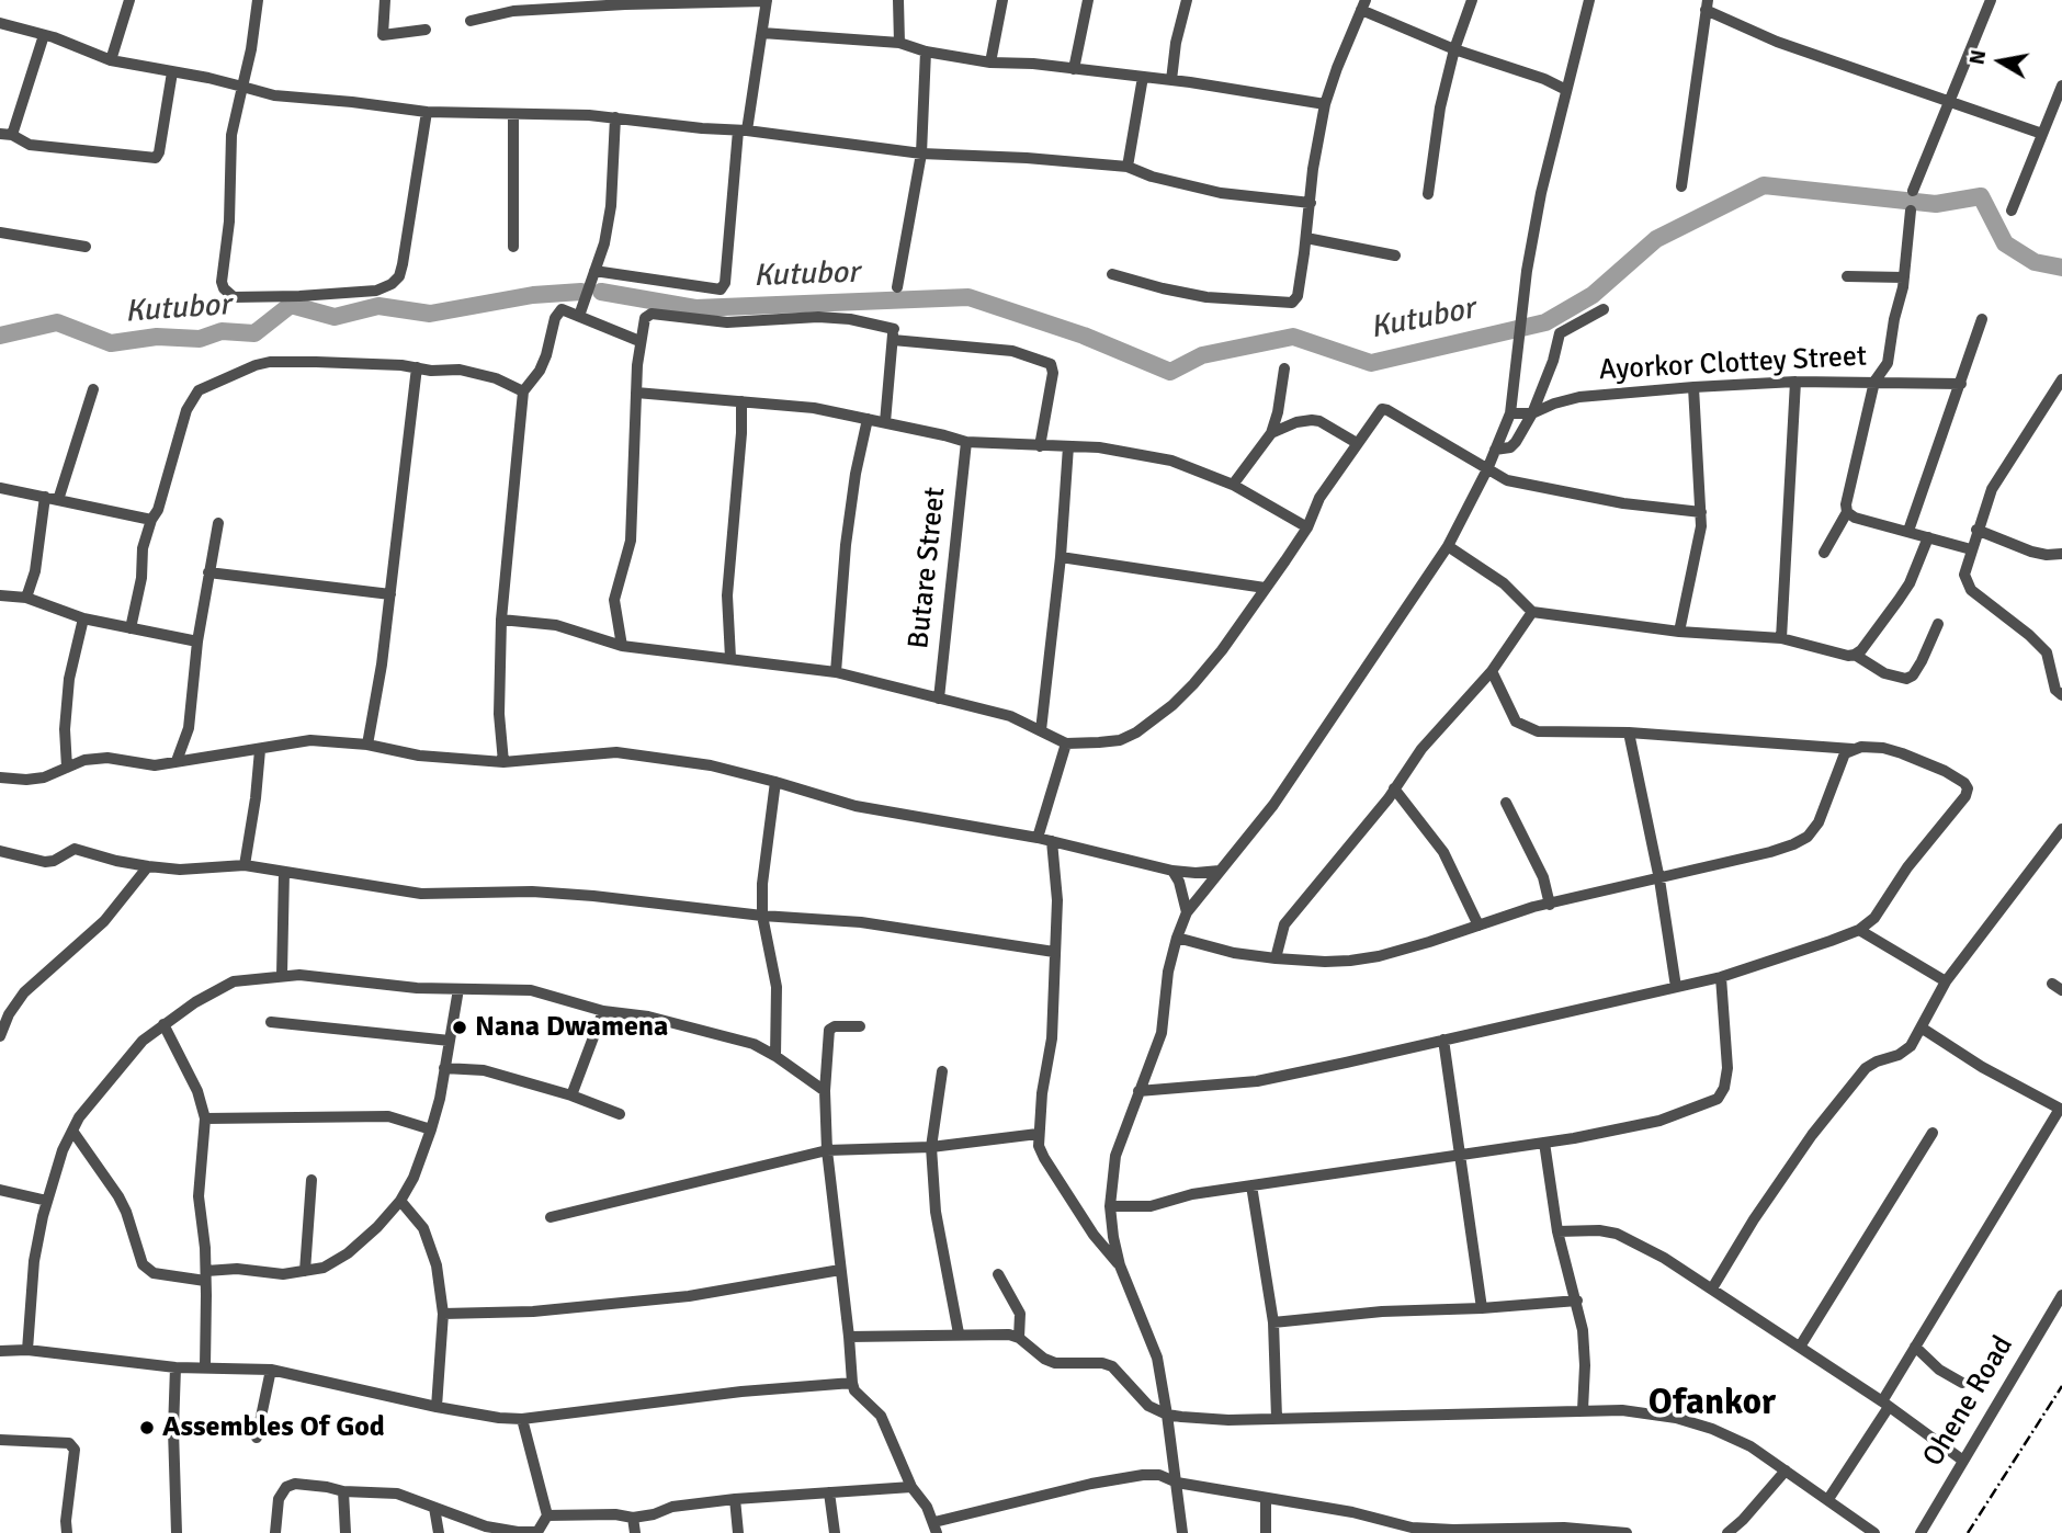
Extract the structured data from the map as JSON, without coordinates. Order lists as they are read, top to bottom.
{
  "streets": {
    "street": ["Ayorkor Clottey Street", "Butare Street", "Ohene Road"]
  },
  "districts": ["Ofankor"],
  "water": ["Kutubor"],
  "places": ["Nana Dwamena", "Assembles Of God"],
  "north": "left"
}
